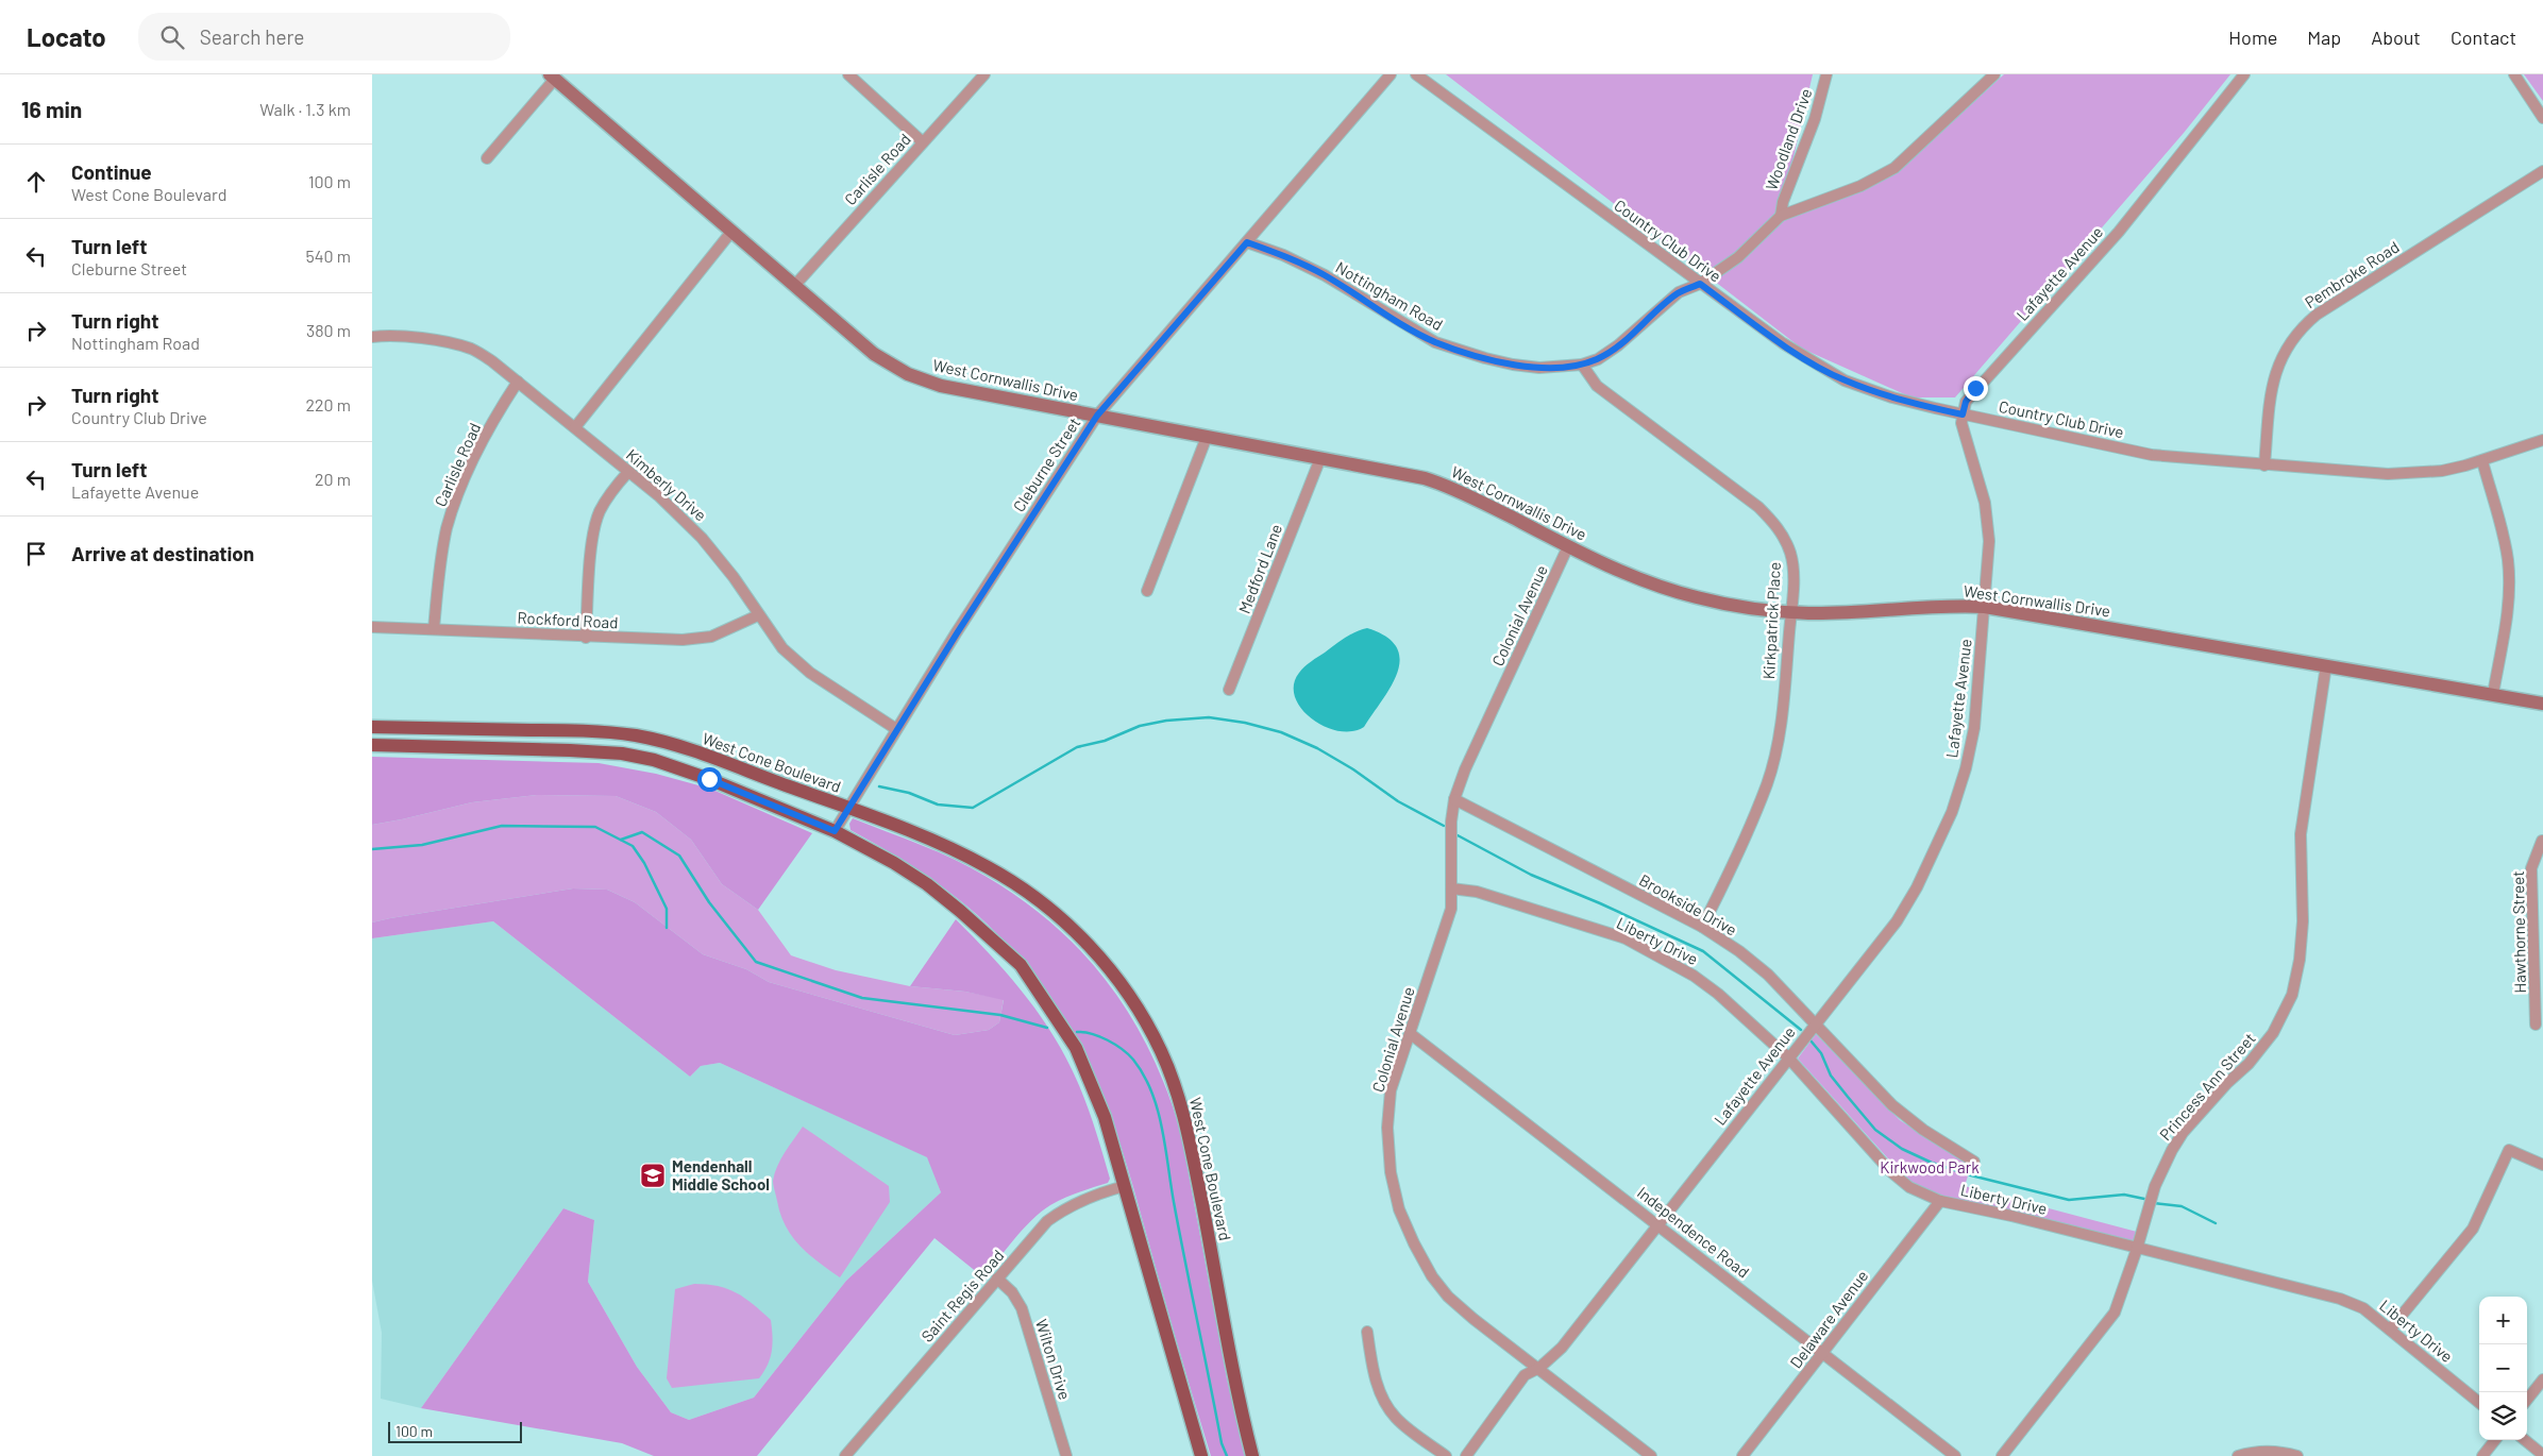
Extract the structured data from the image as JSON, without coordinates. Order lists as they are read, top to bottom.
{
  "streets": {
    "main road": ["West Cone Boulevard"],
    "street": [
      "Woodland Drive",
      "Carlisle Road",
      "Country Club Drive",
      "Lafayette Avenue",
      "Pembroke Road",
      "Nottingham Road",
      "West Cornwallis Drive",
      "Cleburne Street",
      "Kimberly Drive",
      "Medford Lane",
      "Colonial Avenue",
      "Rockford Road",
      "Kirkpatrick Place",
      "Brookside Drive",
      "Hawthorne Street",
      "Liberty Drive",
      "Princess Ann Street",
      "Independence Road",
      "Saint Regis Road",
      "Delaware Avenue",
      "Wilton Drive"
    ]
  },
  "crossings": [
    ["Woodland Drive", "Nottingham Road"],
    ["Carlisle Road", "West Cornwallis Drive"],
    ["Carlisle Road", "Kimberly Drive"],
    ["Carlisle Road", "Rockford Road"],
    ["Country Club Drive", "Lafayette Avenue"],
    ["Country Club Drive", "Pembroke Road"],
    ["Country Club Drive", "Nottingham Road"],
    ["Lafayette Avenue", "West Cornwallis Drive"],
    ["Lafayette Avenue", "Colonial Avenue"],
    ["Lafayette Avenue", "Brookside Drive"],
    ["Lafayette Avenue", "Liberty Drive"],
    ["Lafayette Avenue", "Independence Road"],
    ["Nottingham Road", "Cleburne Street"],
    ["Nottingham Road", "Kirkpatrick Place"],
    ["West Cornwallis Drive", "Cleburne Street"],
    ["West Cornwallis Drive", "Medford Lane"],
    ["West Cornwallis Drive", "Colonial Avenue"],
    ["West Cornwallis Drive", "Kirkpatrick Place"],
    ["West Cornwallis Drive", "Princess Ann Street"],
    ["Cleburne Street", "Kimberly Drive"],
    ["Cleburne Street", "West Cone Boulevard"],
    ["Kimberly Drive", "Rockford Road"],
    ["Colonial Avenue", "Brookside Drive"],
    ["Colonial Avenue", "Liberty Drive"],
    ["Colonial Avenue", "Independence Road"],
    ["Kirkpatrick Place", "Brookside Drive"],
    ["Liberty Drive", "Princess Ann Street"],
    ["Liberty Drive", "Delaware Avenue"],
    ["Independence Road", "Delaware Avenue"],
    ["Saint Regis Road", "Wilton Drive"]
  ],
  "parks": ["Kirkwood Park"],
  "places": {
    "school or university": ["Mendenhall Middle School"]
  },
  "scale_bar": "100 m",
  "page": {
    "header": "Locato",
    "search": "Search here",
    "nav": [
      "Home",
      "Map",
      "About",
      "Contact"
    ],
    "heading": ["16 min", "Walk · 1.3 km"],
    "list": [
      ["Continue", "West Cone Boulevard", "100 m"],
      ["Turn left", "Cleburne Street", "540 m"],
      ["Turn right", "Nottingham Road", "380 m"],
      ["Turn right", "Country Club Drive", "220 m"],
      ["Turn left", "Lafayette Avenue", "20 m"],
      "Arrive at destination"
    ],
    "map_buttons": ["+", "−"],
    "scale": "100 m"
  }
}
